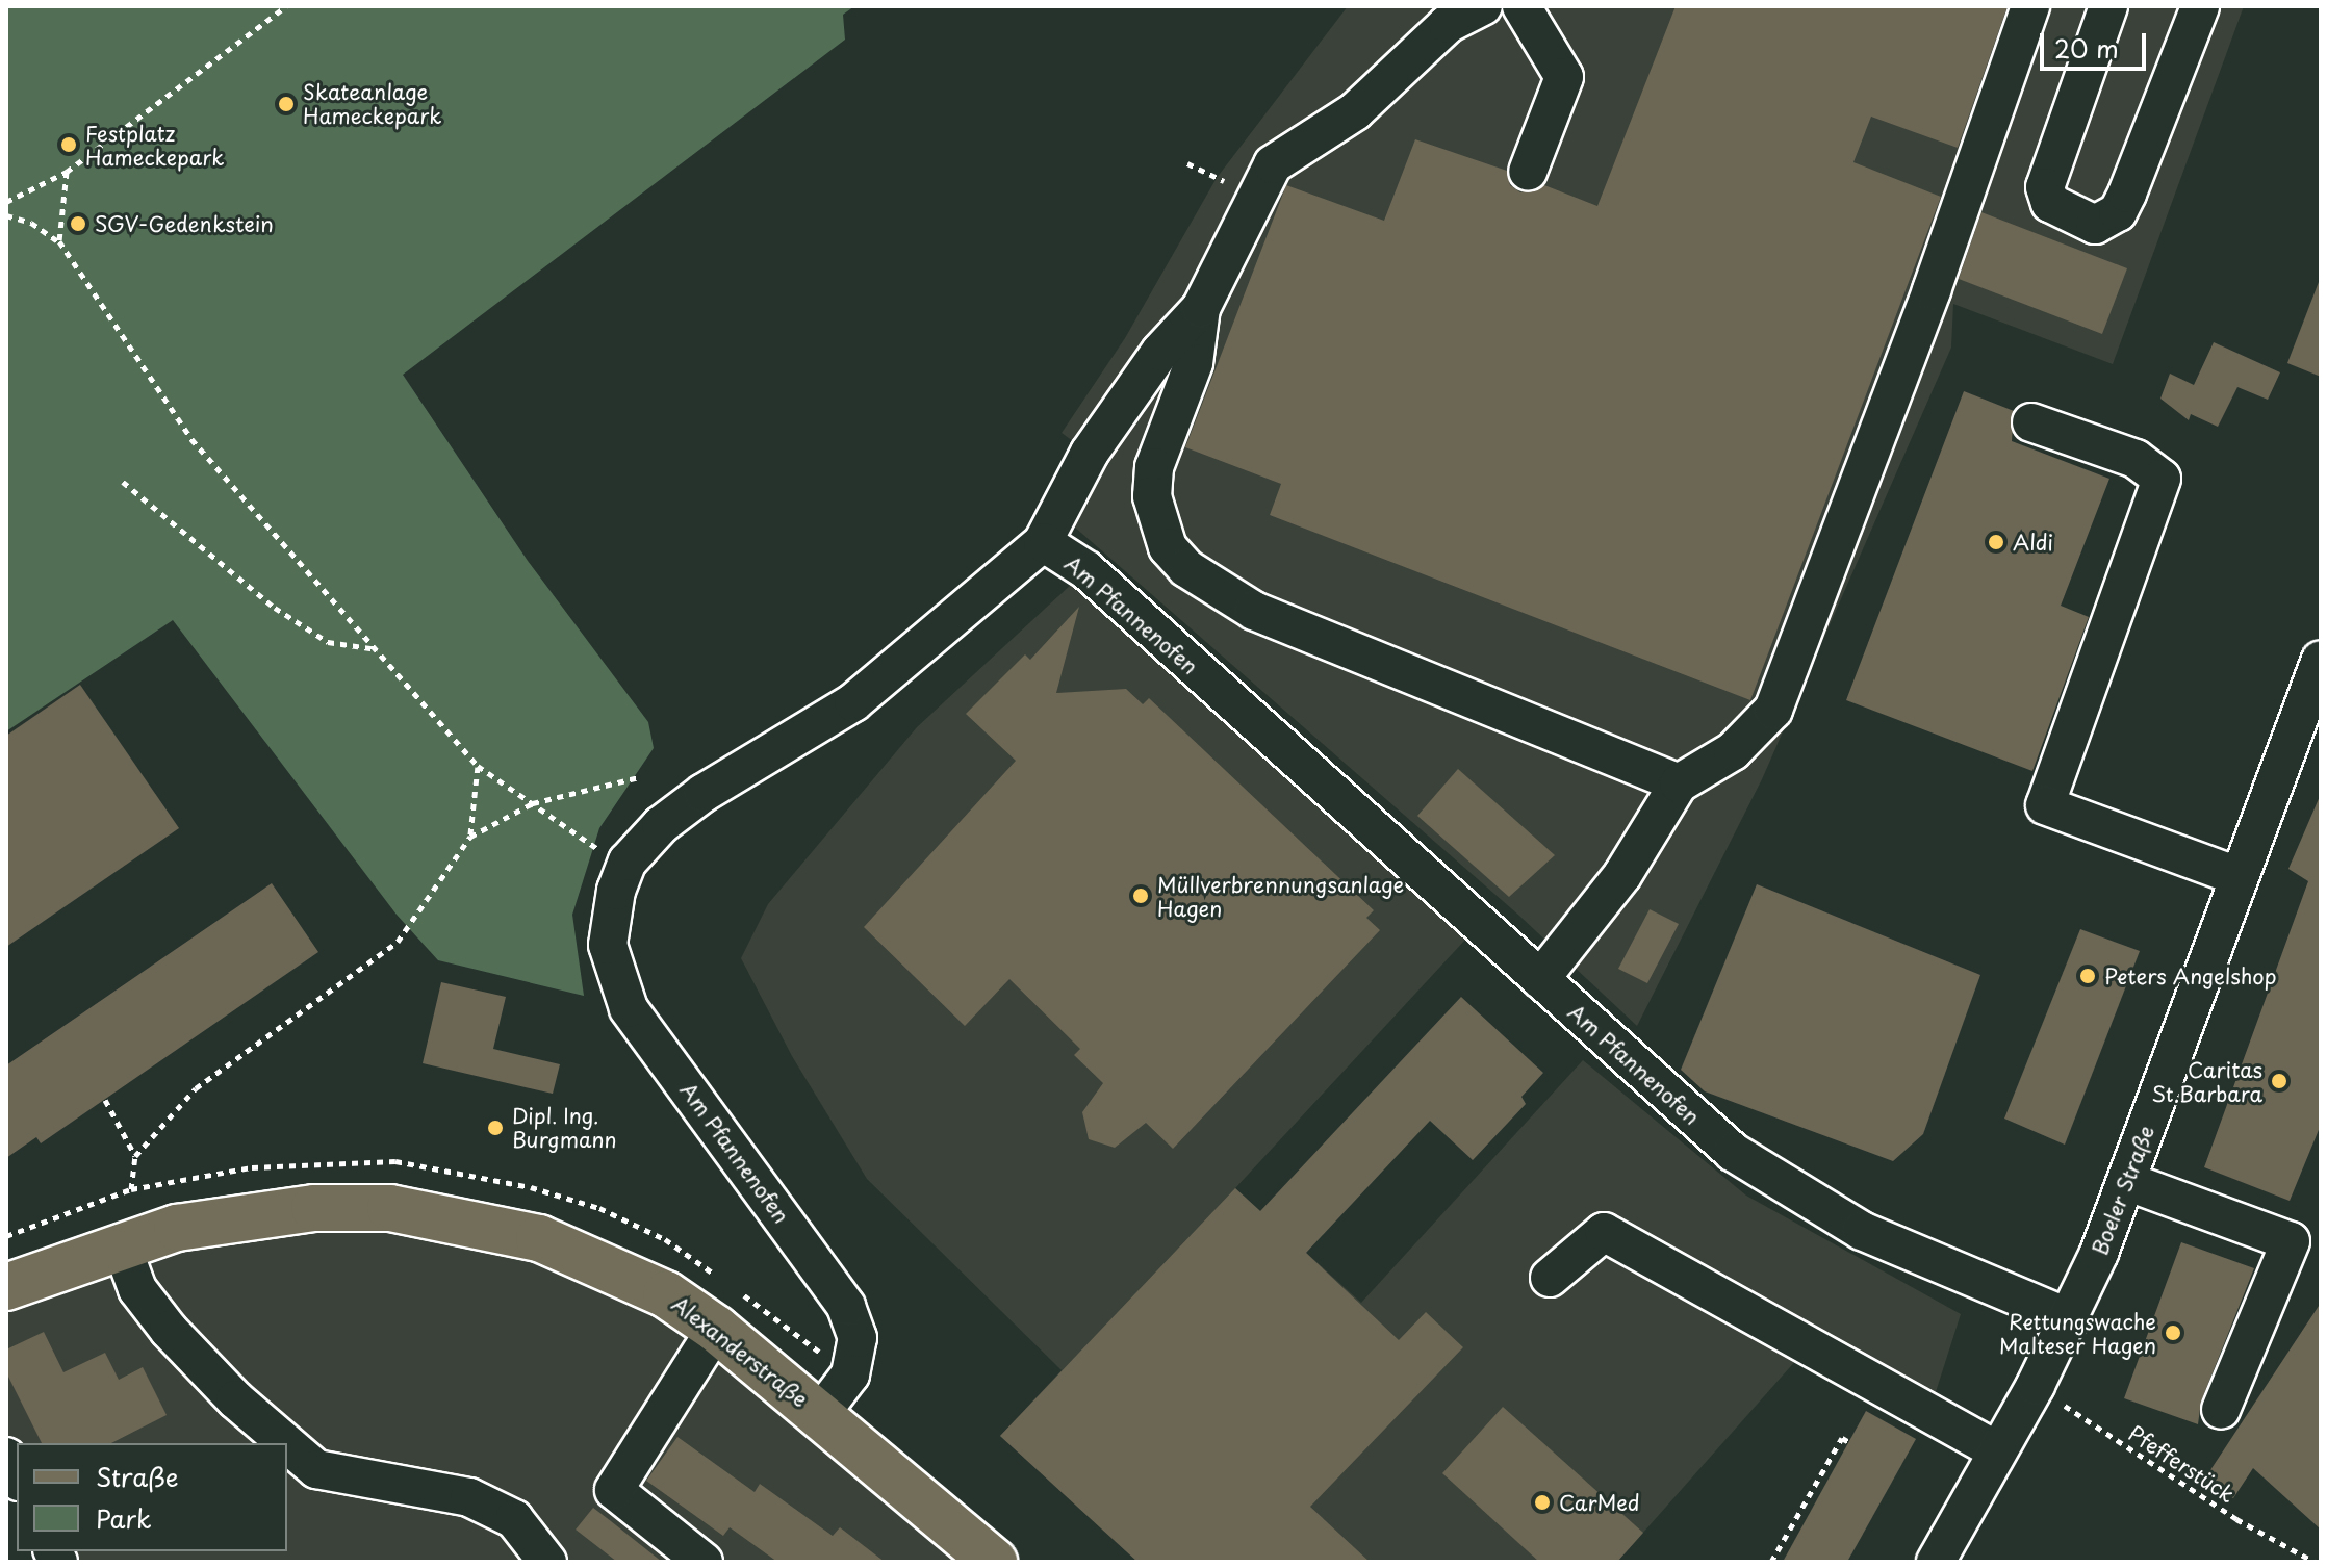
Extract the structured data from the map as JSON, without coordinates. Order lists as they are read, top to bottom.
{
  "streets": {
    "main road": ["Alexanderstraße"],
    "street": ["Am Pfannenofen", "Boeler Straße"],
    "path": ["Pfefferstück"]
  },
  "crossings": [
    ["Am Pfannenofen", "Boeler Straße"],
    ["Am Pfannenofen", "Alexanderstraße"],
    ["Boeler Straße", "Pfefferstück"]
  ],
  "places": [
    "Skateanlage Hameckepark",
    "Festplatz Hameckepark",
    "SGV-Gedenkstein",
    "Aldi",
    "Müllverbrennungsanlage Hagen",
    "Peters Angelshop",
    "Caritas St.Barbara",
    "Dipl. Ing. Burgmann",
    "Rettungswache Malteser Hagen",
    "CarMed"
  ],
  "legend": ["Straße", "Park"],
  "scale_bar": "20 m"
}
